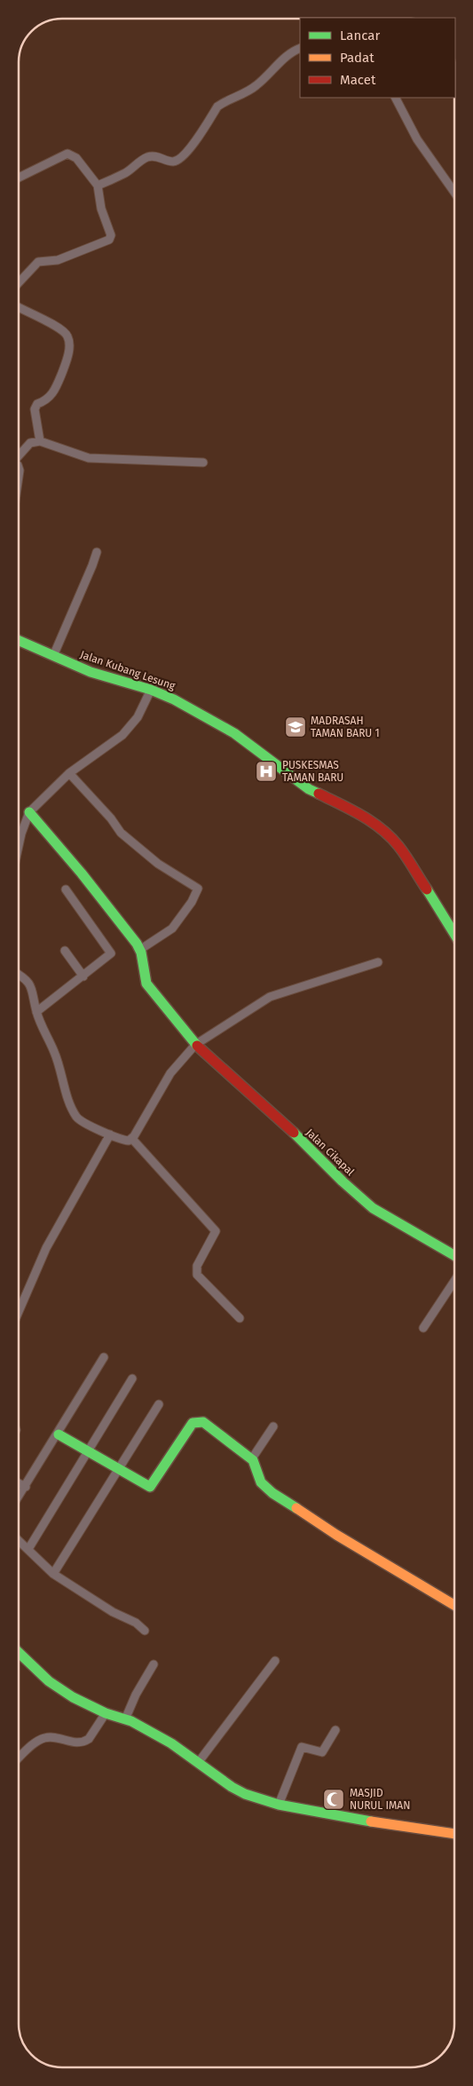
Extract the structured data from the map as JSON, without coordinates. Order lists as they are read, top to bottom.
{
  "streets": {
    "street": ["Jalan Kubang Lesung", "Jalan Cikapal"]
  },
  "places": {
    "school or university": ["MADRASAH TAMAN BARU 1"],
    "hospital": ["PUSKESMAS TAMAN BARU"],
    "mosque": ["MASJID NURUL IMAN"]
  },
  "legend": ["Lancar", "Padat", "Macet"]
}
